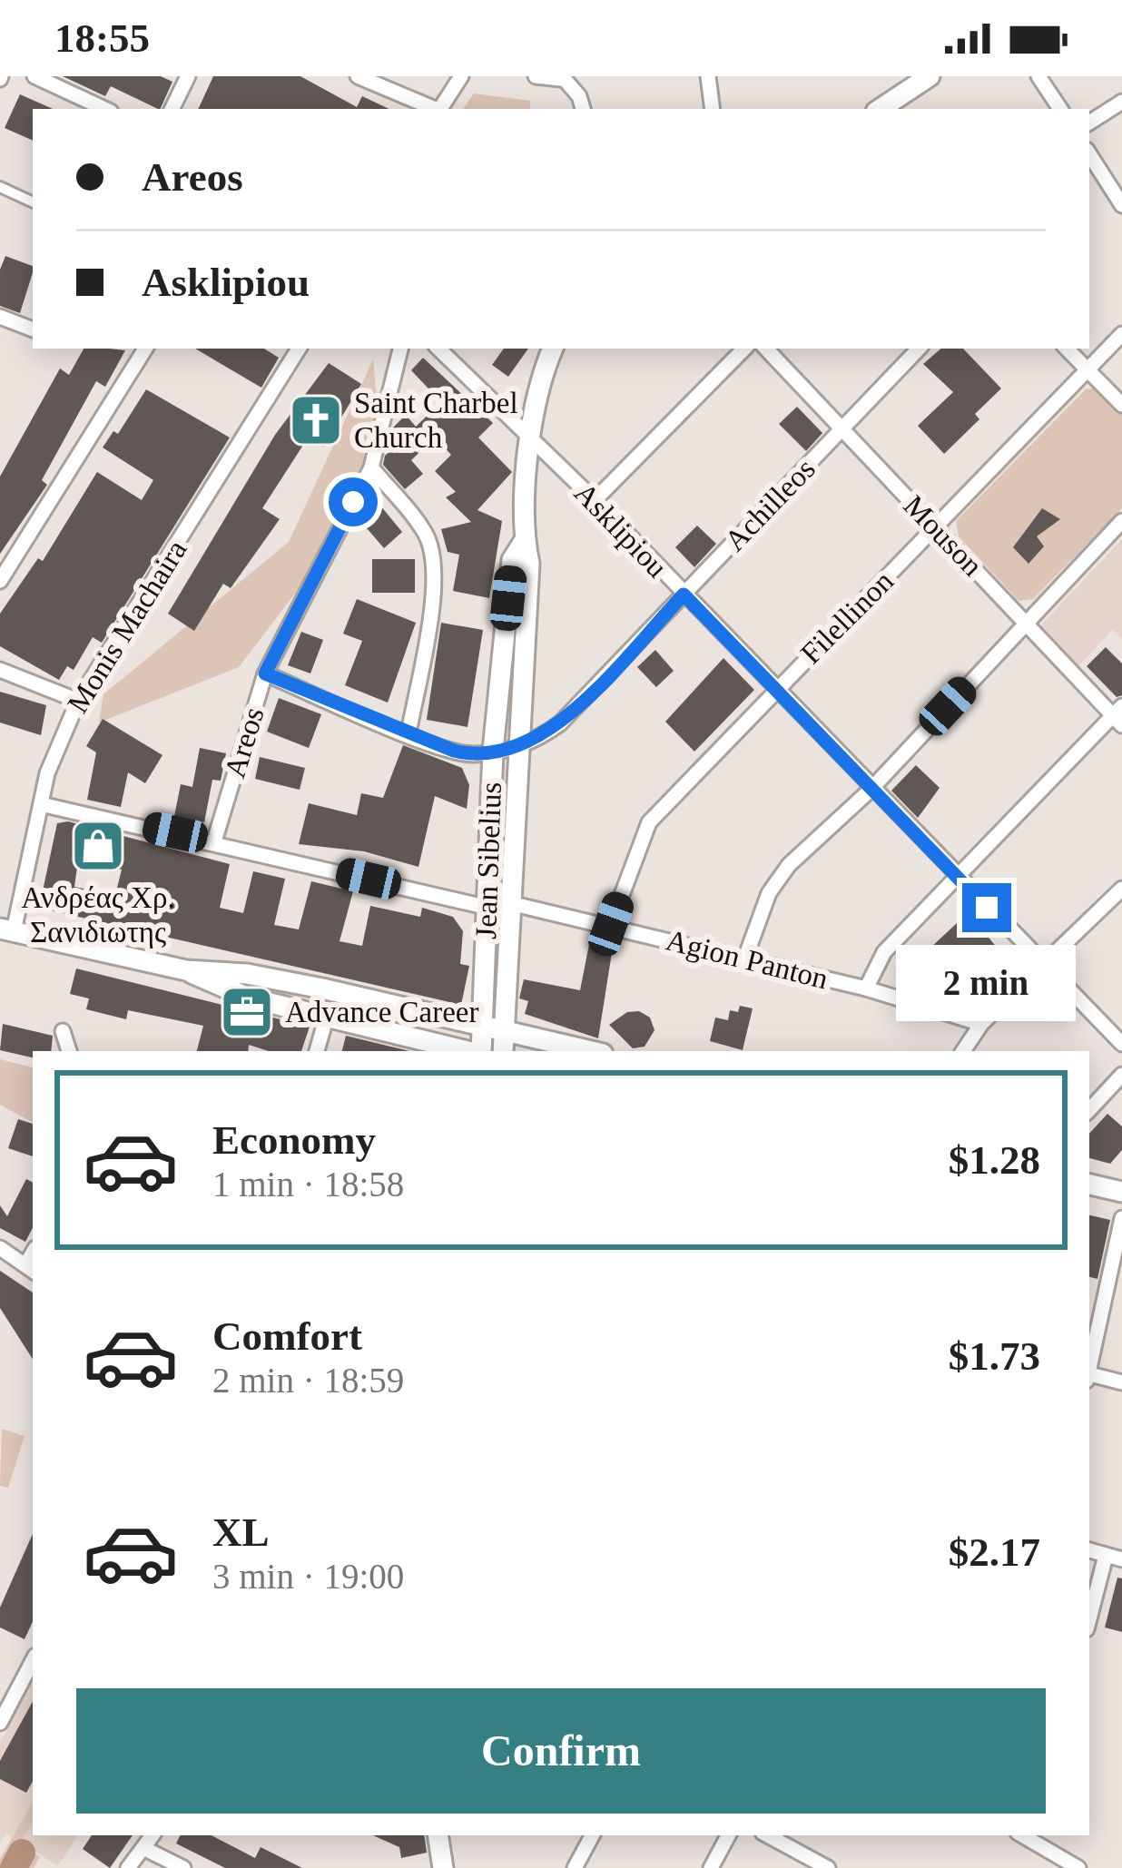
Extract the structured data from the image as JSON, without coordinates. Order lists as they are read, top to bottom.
{
  "streets": {
    "main road": ["Jean Sibelius"],
    "street": [
      "Achilleos",
      "Asklipiou",
      "Mouson",
      "Filellinon",
      "Monis Machaira",
      "Areos",
      "Agion Panton"
    ]
  },
  "crossings": [
    ["Achilleos", "Asklipiou"],
    ["Achilleos", "Mouson"],
    ["Achilleos", "Jean Sibelius"],
    ["Asklipiou", "Filellinon"],
    ["Asklipiou", "Jean Sibelius"],
    ["Mouson", "Filellinon"],
    ["Filellinon", "Agion Panton"],
    ["Jean Sibelius", "Agion Panton"]
  ],
  "places": {
    "church": ["Saint Charbel Church"],
    "shop": ["Ανδρέας Χρ. Σανιδιωτης"],
    "office": ["Advance Career"]
  },
  "page": {
    "status": "18:55",
    "banner": ["Areos", "Asklipiou"],
    "bubble": "2 min",
    "list": [
      {
        "name": "Economy",
        "note": "1 min · 18:58",
        "value": "$1.28"
      },
      {
        "name": "Comfort",
        "note": "2 min · 18:59",
        "value": "$1.73"
      },
      {
        "name": "XL",
        "note": "3 min · 19:00",
        "value": "$2.17"
      }
    ],
    "buttons": "Confirm"
  }
}
